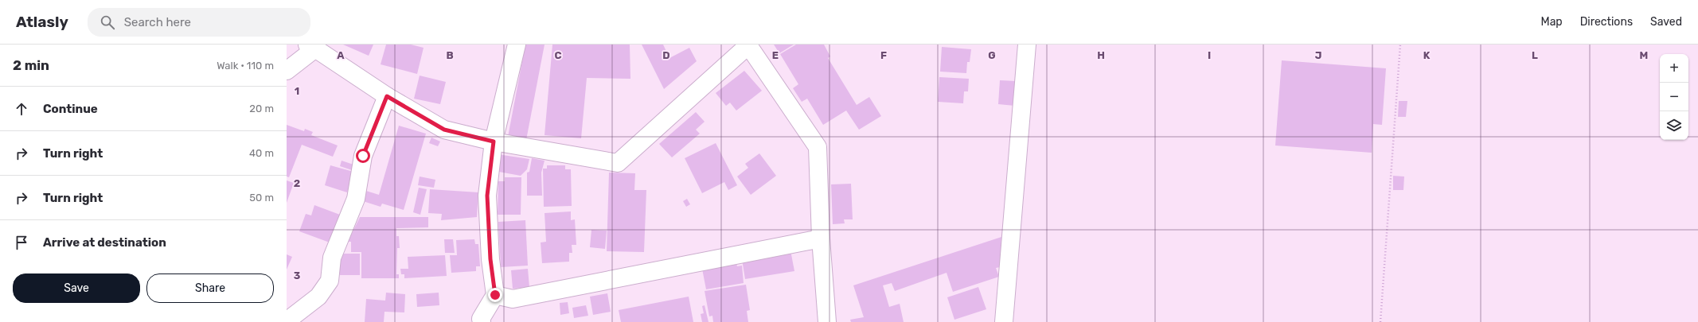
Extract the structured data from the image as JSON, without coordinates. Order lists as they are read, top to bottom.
{
  "page": {
    "header": "Atlasly",
    "search": "Search here",
    "nav": ["Map", "Directions", "Saved"],
    "heading": ["2 min", "Walk · 110 m"],
    "map_buttons": ["+", "−"],
    "list": [
      ["Continue", "20 m"],
      ["Turn right", "40 m"],
      ["Turn right", "50 m"],
      "Arrive at destination"
    ],
    "buttons": ["Save", "Share"]
  },
  "grid": {
    "columns": [
      "A",
      "B",
      "C",
      "D",
      "E",
      "F",
      "G",
      "H",
      "I",
      "J",
      "K",
      "L",
      "M"
    ],
    "rows": ["1", "2", "3"]
  }
}
